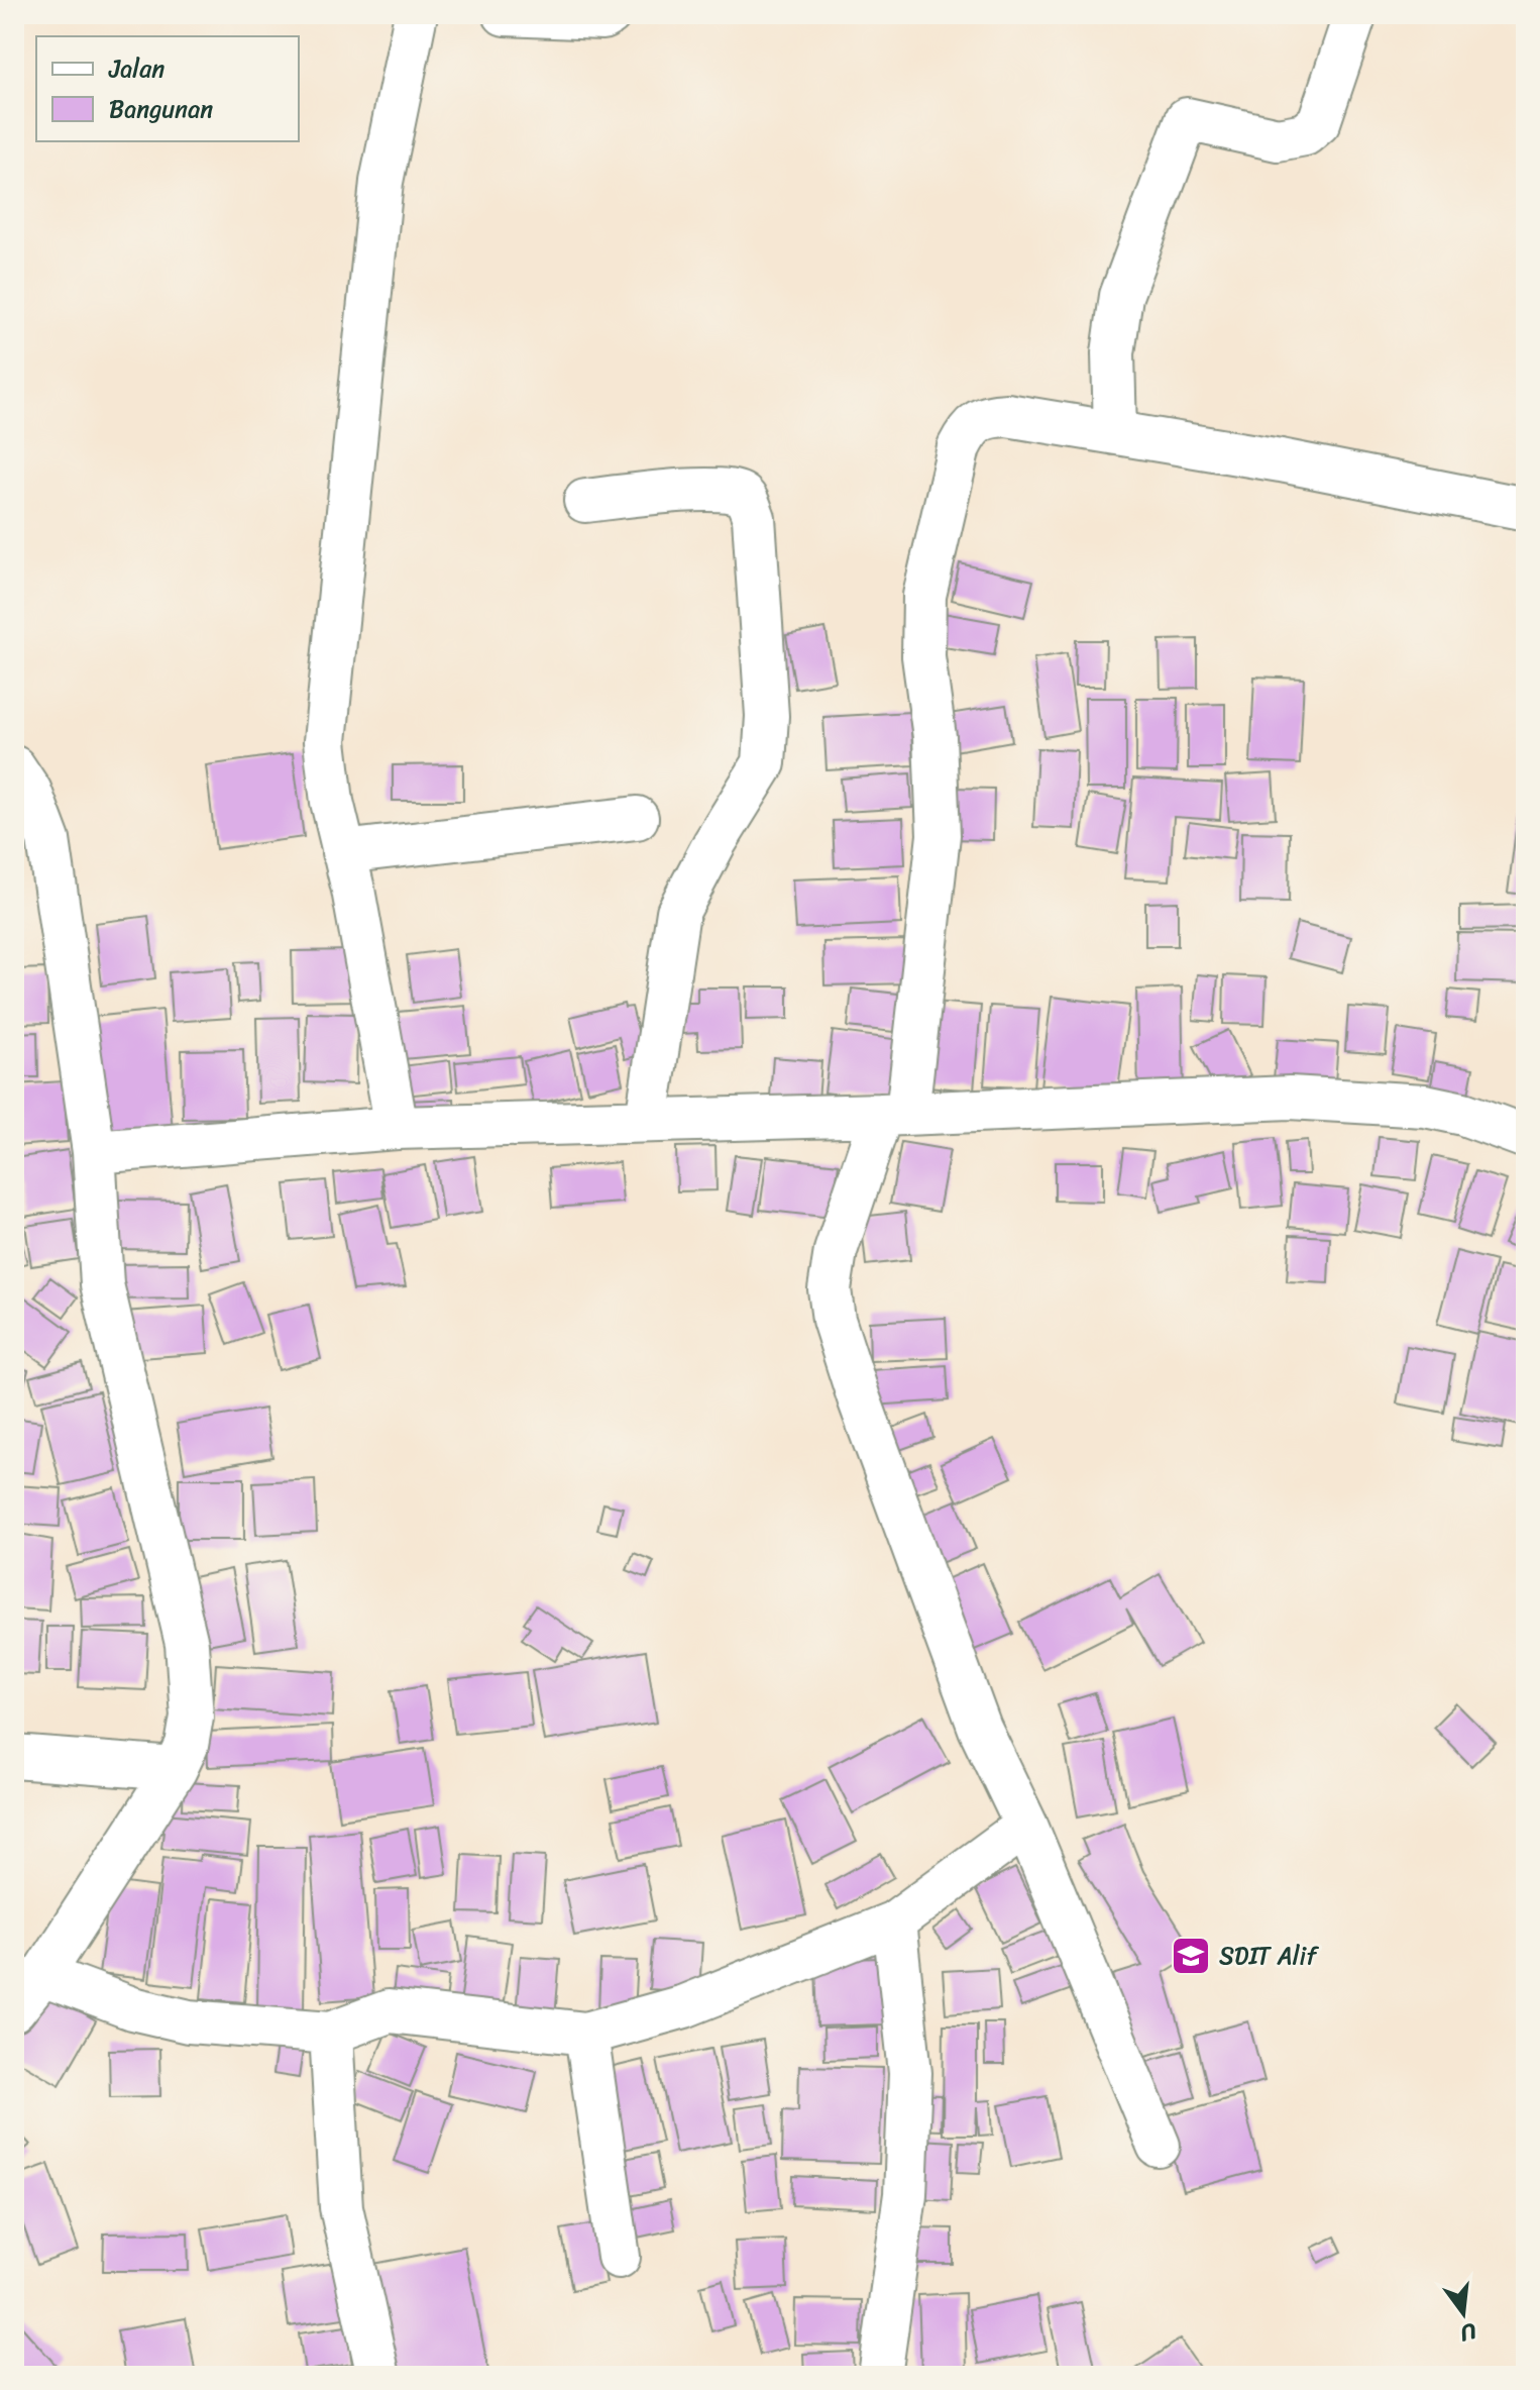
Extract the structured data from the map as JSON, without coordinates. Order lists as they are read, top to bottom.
{
  "places": {
    "school or university": ["SDIT Alif"]
  },
  "legend": ["Jalan", "Bangunan"],
  "north": "bottom"
}
